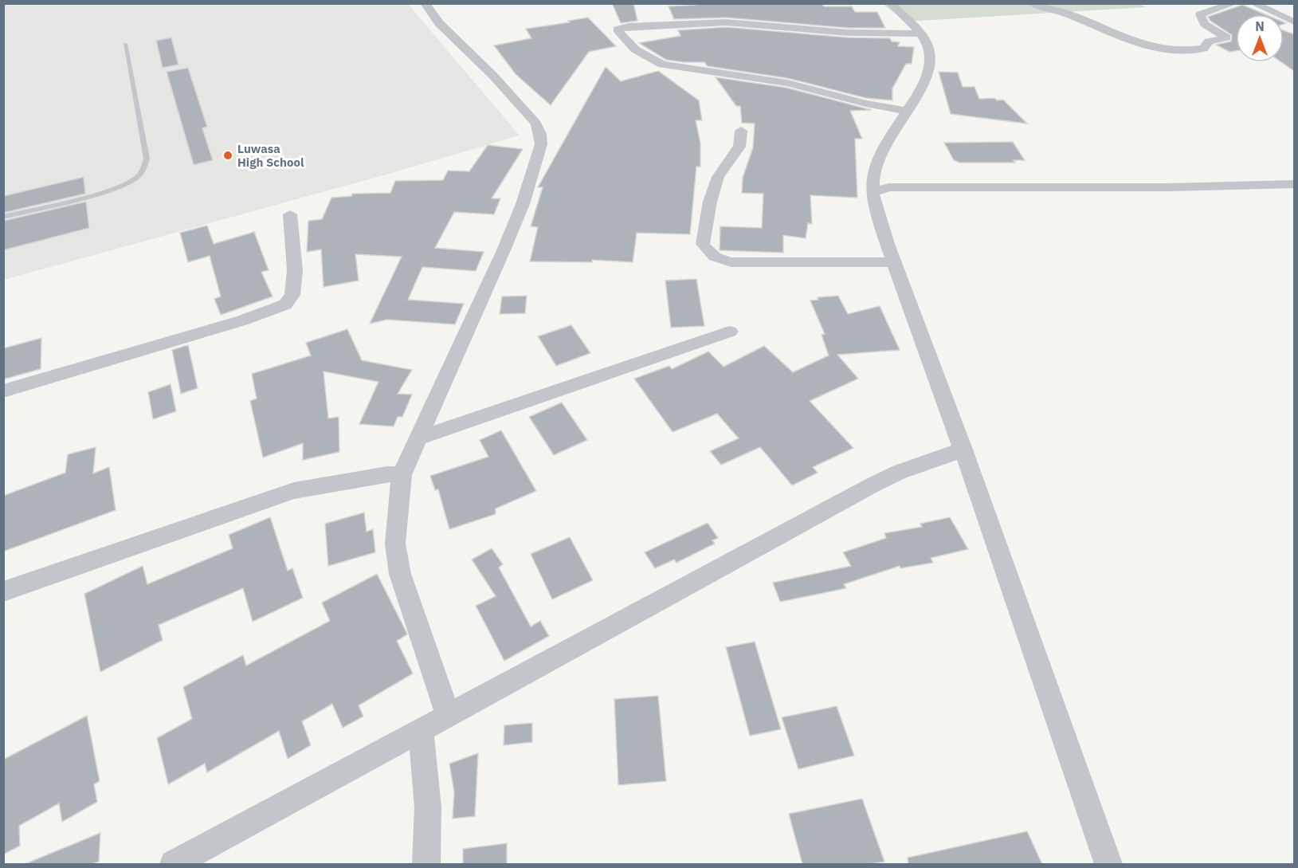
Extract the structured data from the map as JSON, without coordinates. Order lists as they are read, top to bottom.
{
  "places": ["Luwasa High School"],
  "north": "top"
}
